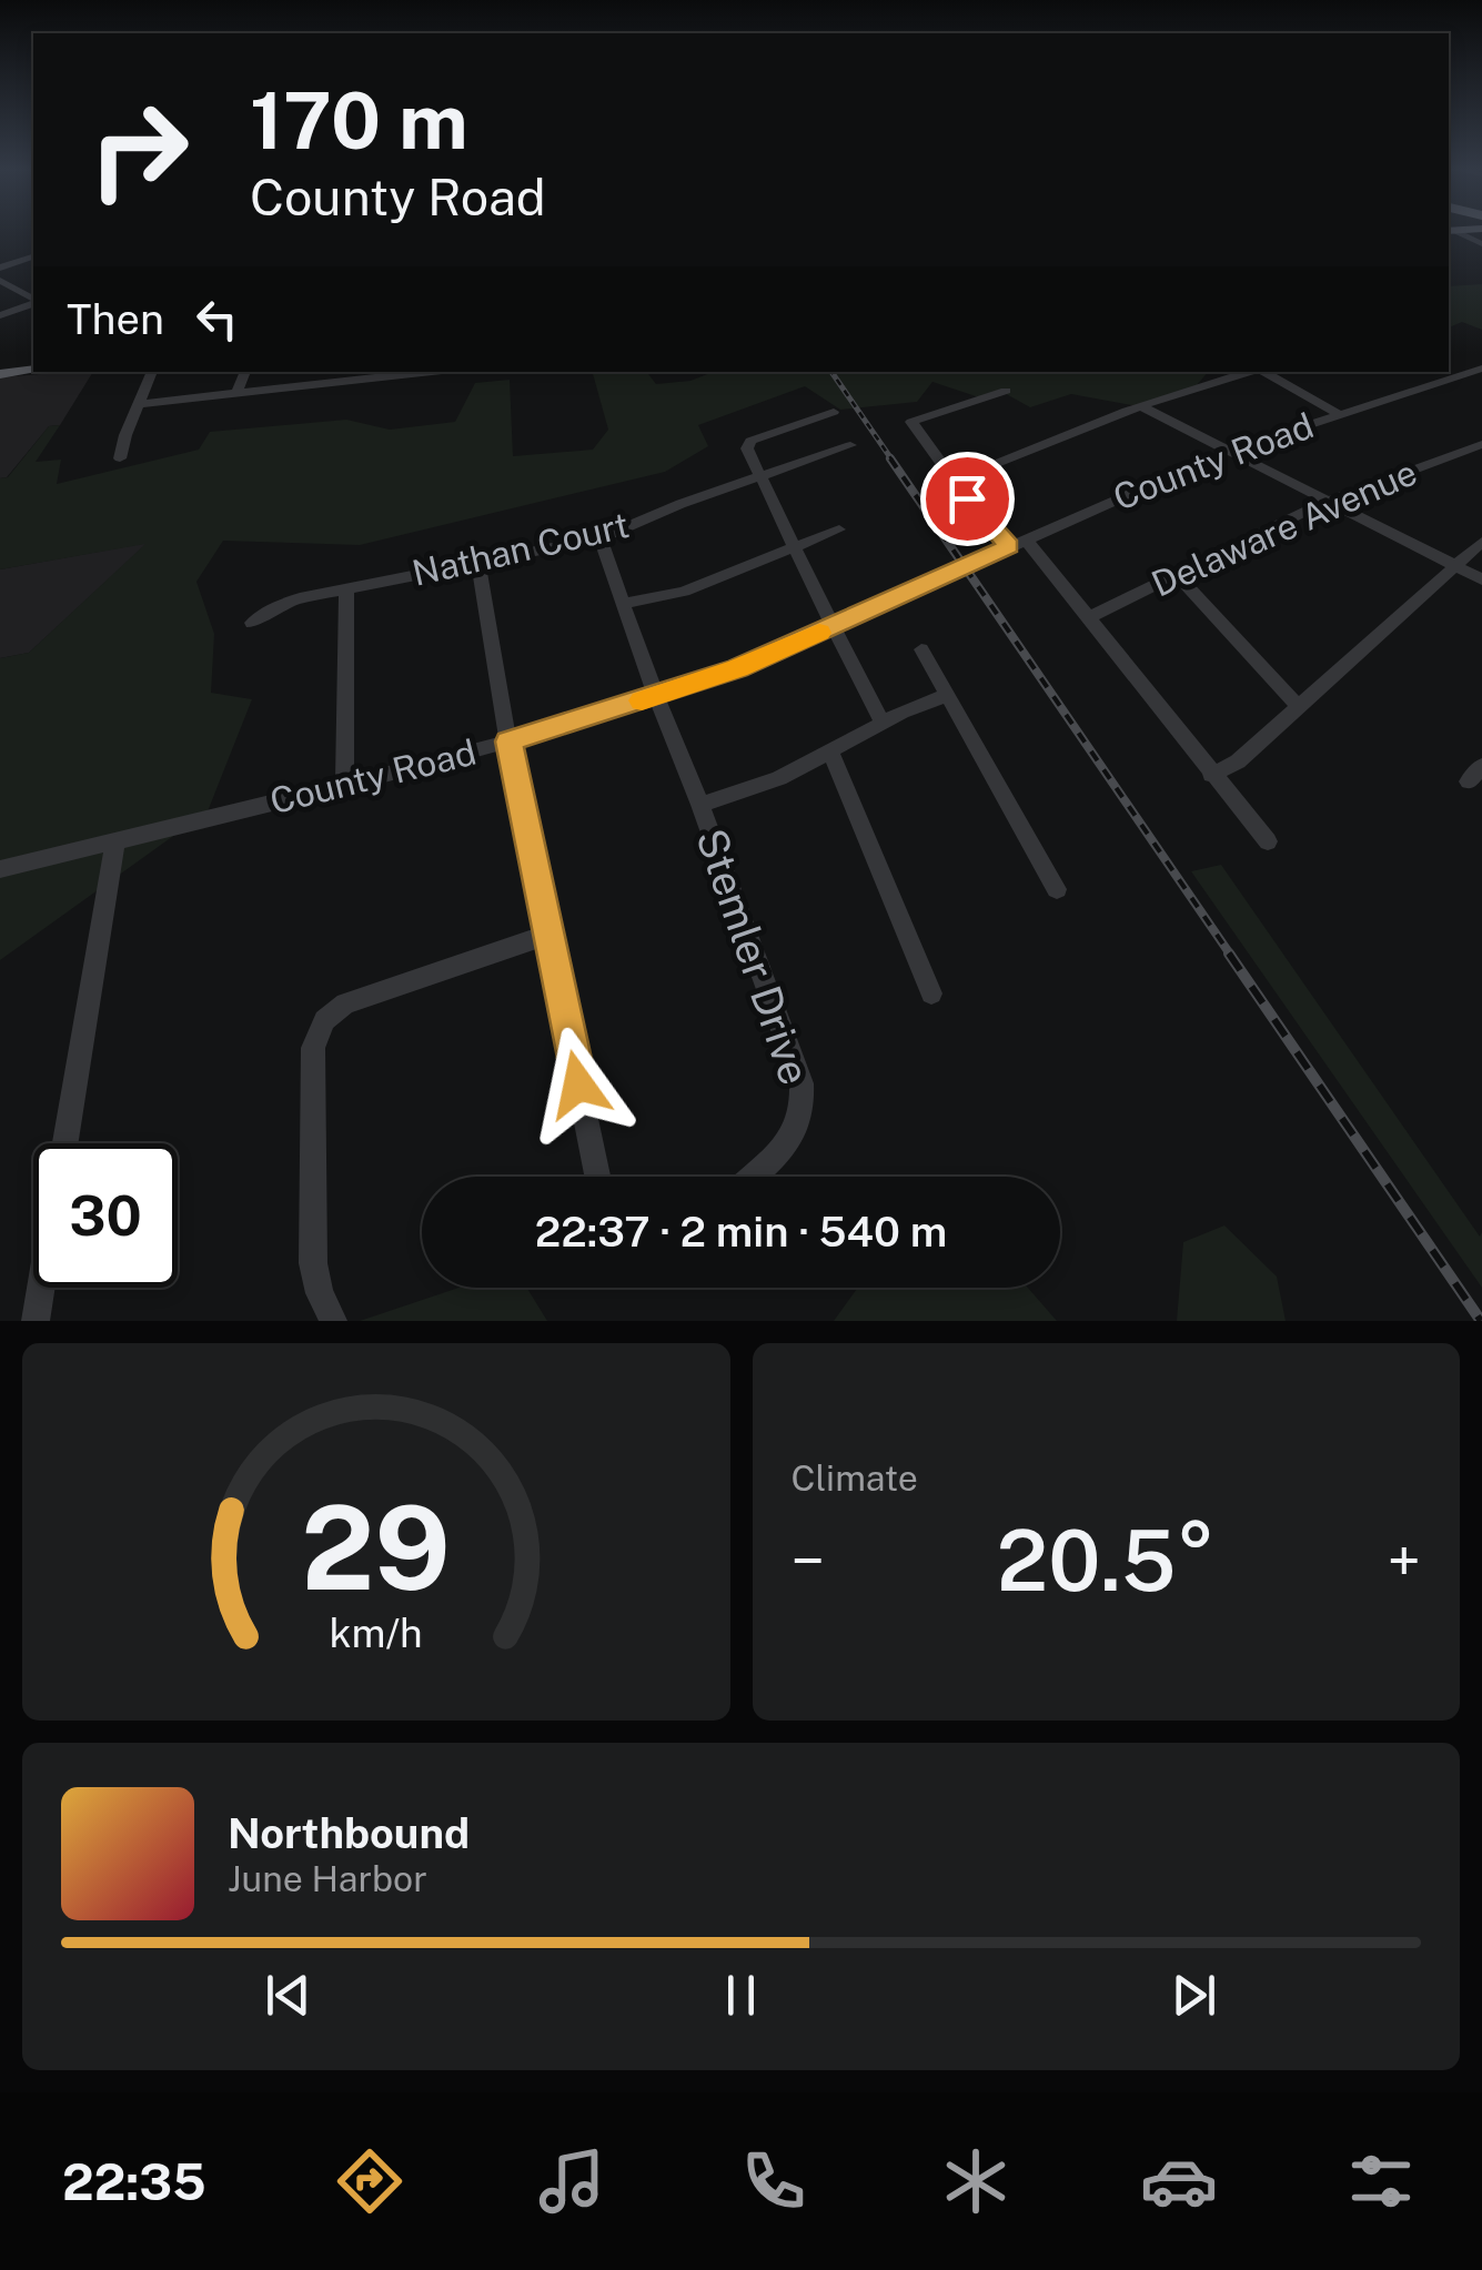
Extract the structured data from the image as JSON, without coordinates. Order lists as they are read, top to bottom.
{
  "streets": {
    "street": [
      "County Road",
      "Delaware Avenue",
      "Nathan Court",
      "Stemler Drive"
    ]
  },
  "crossings": [
    ["County Road", "Stemler Drive"],
    ["Nathan Court", "Stemler Drive"]
  ],
  "page": {
    "turn": ["170 m", "County Road"],
    "then": "Then",
    "limit": "30",
    "trip": "22:37 · 2 min · 540 m",
    "tile": "Climate",
    "heat": ["−", "20.5°", "+"],
    "song": ["Northbound", "June Harbor"],
    "tabs": "22:35",
    "gauge": ["29", "km/h"]
  }
}
